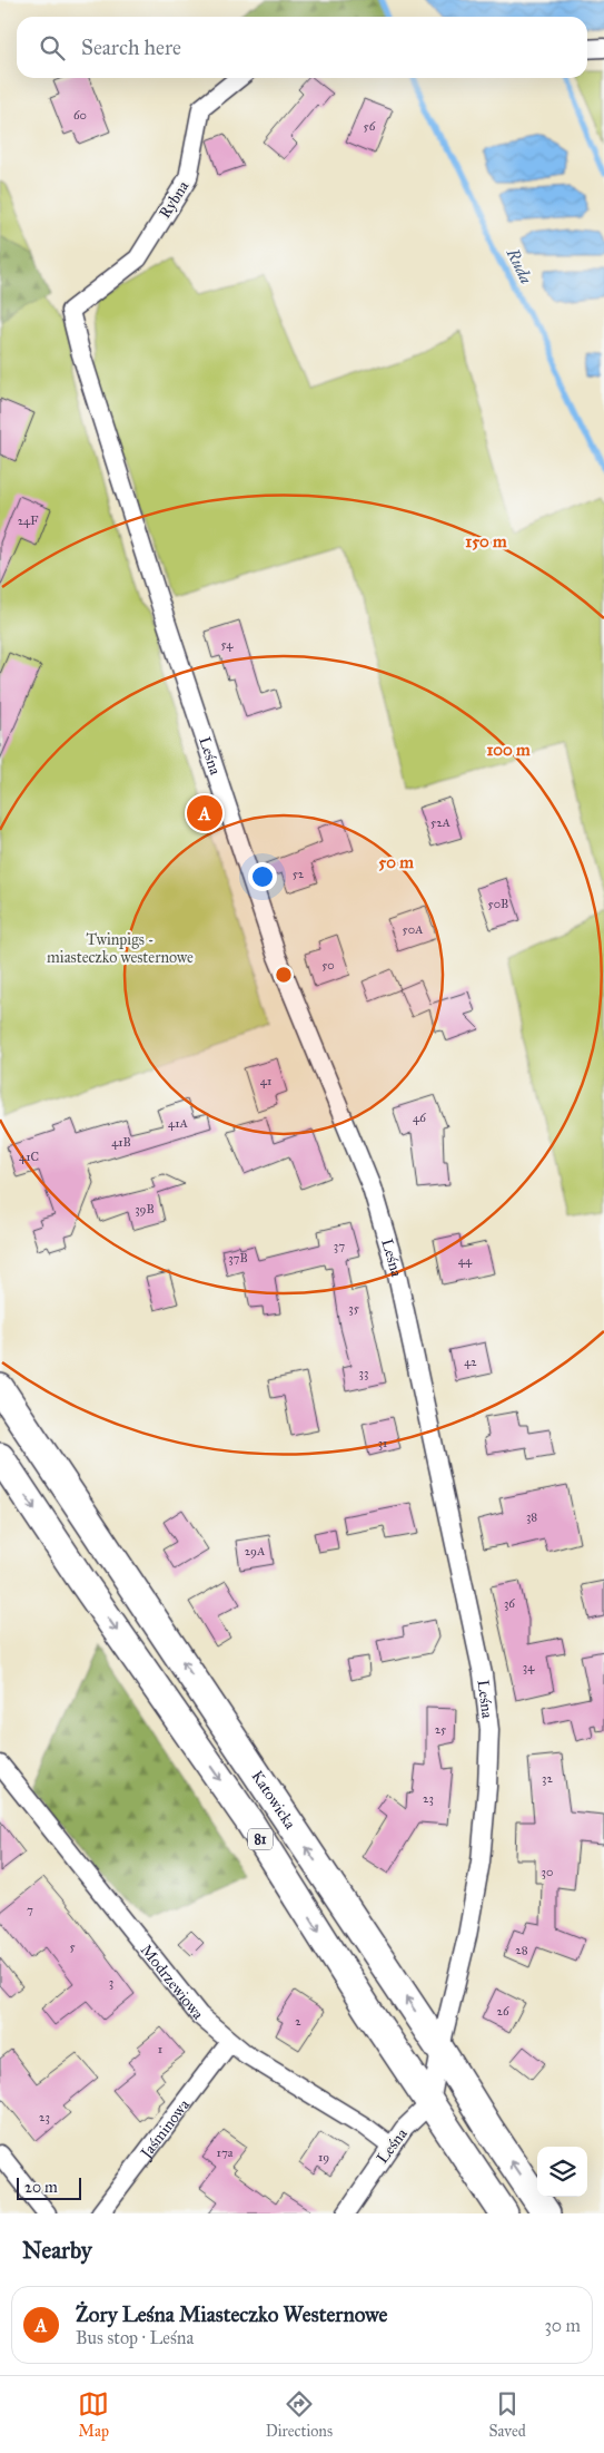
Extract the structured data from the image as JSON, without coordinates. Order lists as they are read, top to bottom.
{
  "streets": {
    "main road": ["Katowicka", "81"],
    "street": [
      "Rybna",
      "Leśna",
      "Modrzewiowa",
      "Jaśminowa"
    ]
  },
  "crossings": [
    ["Rybna", "Leśna"],
    ["Leśna", "Katowicka"],
    ["Leśna", "81"],
    ["Leśna", "Modrzewiowa"],
    ["Modrzewiowa", "Jaśminowa"]
  ],
  "water": ["Ruda"],
  "parks": ["Twinpigs - miasteczko westernowe"],
  "house_numbers": [
    "60",
    "56",
    "24F",
    "54",
    "52A",
    "52",
    "50B",
    "50A",
    "50",
    "41",
    "46",
    "41A",
    "41B",
    "41C",
    "39B",
    "37",
    "37B",
    "44",
    "35",
    "42",
    "33",
    "31",
    "38",
    "29A",
    "36",
    "34",
    "25",
    "32",
    "23",
    "30",
    "7",
    "5",
    "28",
    "3",
    "26",
    "2",
    "1",
    "23",
    "17a",
    "19"
  ],
  "scale_bar": "20 m",
  "page": {
    "search": "Search here",
    "pins": "A",
    "scale": "20 m",
    "heading": "Nearby",
    "list": [
      {
        "mark": "A",
        "name": "Żory Leśna Miasteczko Westernowe",
        "note": "Bus stop · Leśna",
        "value": "30 m"
      }
    ],
    "nav": ["Map", "Directions", "Saved"]
  },
  "rings": ["150 m", "100 m", "50 m"]
}
